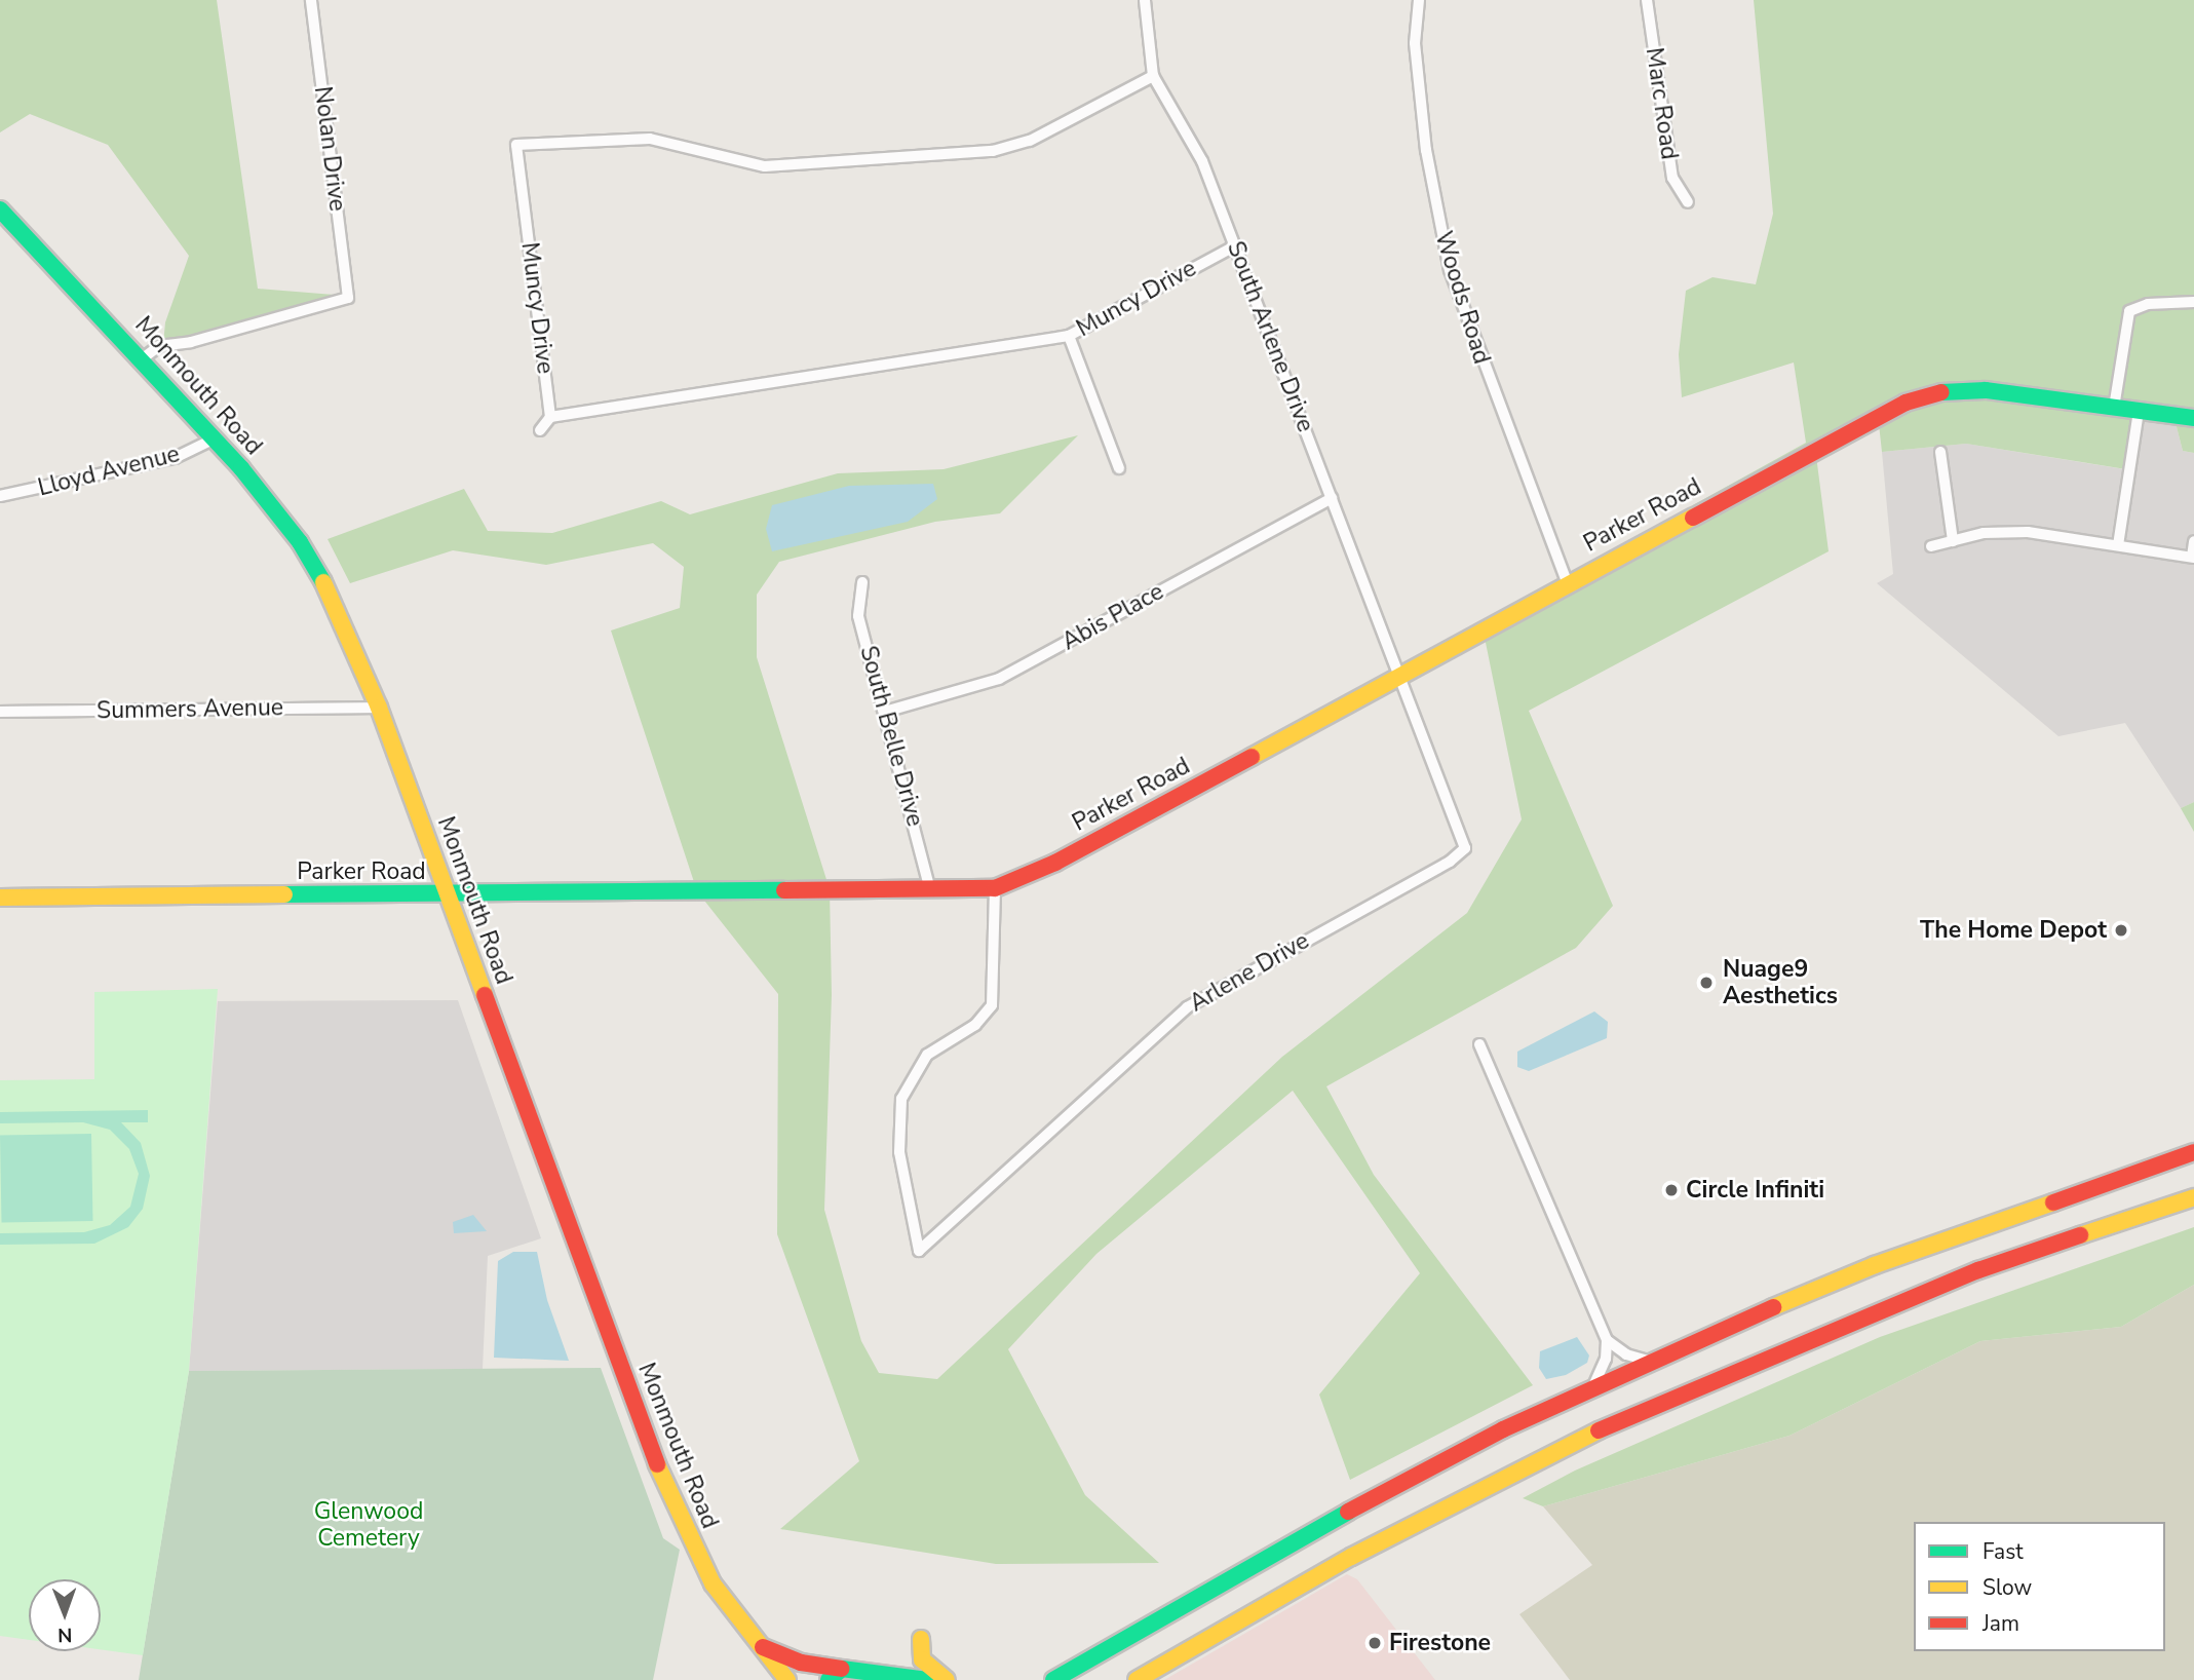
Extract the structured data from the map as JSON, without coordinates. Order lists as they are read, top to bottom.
{
  "streets": {
    "main road": ["Monmouth Road", "Parker Road"],
    "street": [
      "Marc Road",
      "Nolan Drive",
      "Woods Road",
      "Muncy Drive",
      "South Arlene Drive",
      "Lloyd Avenue",
      "Abis Place",
      "Summers Avenue",
      "South Belle Drive",
      "Arlene Drive"
    ]
  },
  "crossings": [
    ["Nolan Drive", "Monmouth Road"],
    ["Woods Road", "Parker Road"],
    ["Muncy Drive", "South Arlene Drive"],
    ["South Arlene Drive", "Parker Road"],
    ["South Arlene Drive", "Abis Place"],
    ["South Arlene Drive", "Arlene Drive"],
    ["Monmouth Road", "Lloyd Avenue"],
    ["Monmouth Road", "Parker Road"],
    ["Monmouth Road", "Summers Avenue"],
    ["Parker Road", "South Belle Drive"],
    ["Parker Road", "Arlene Drive"],
    ["Abis Place", "South Belle Drive"]
  ],
  "parks": ["Glenwood Cemetery"],
  "places": [
    "The Home Depot",
    "Nuage9 Aesthetics",
    "Circle Infiniti",
    "Firestone"
  ],
  "legend": ["Fast", "Slow", "Jam"],
  "north": "bottom"
}
